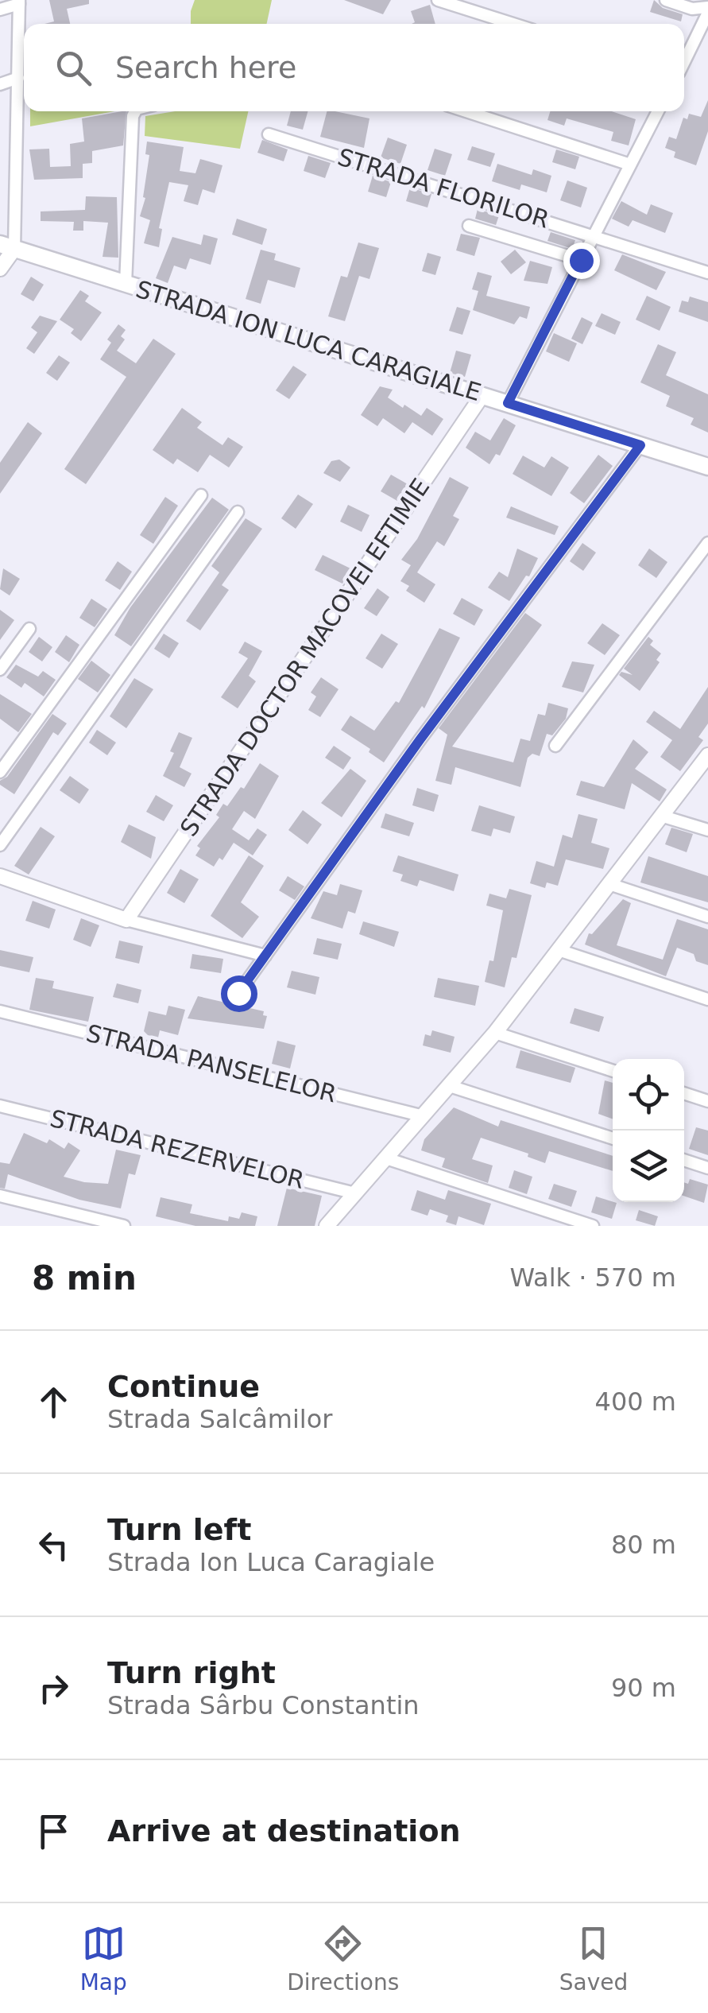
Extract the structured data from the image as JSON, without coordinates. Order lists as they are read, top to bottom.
{
  "streets": {
    "main road": ["STRADA ION LUCA CARAGIALE"],
    "street": [
      "STRADA FLORILOR",
      "STRADA DOCTOR MACOVEI EFTIMIE",
      "STRADA PANSELELOR",
      "STRADA REZERVELOR"
    ]
  },
  "crossings": [
    ["STRADA ION LUCA CARAGIALE", "STRADA DOCTOR MACOVEI EFTIMIE"]
  ],
  "page": {
    "search": "Search here",
    "heading": ["8 min", "Walk · 570 m"],
    "list": [
      ["Continue", "Strada Salcâmilor", "400 m"],
      ["Turn left", "Strada Ion Luca Caragiale", "80 m"],
      ["Turn right", "Strada Sârbu Constantin", "90 m"],
      "Arrive at destination"
    ],
    "nav": ["Map", "Directions", "Saved"]
  }
}
